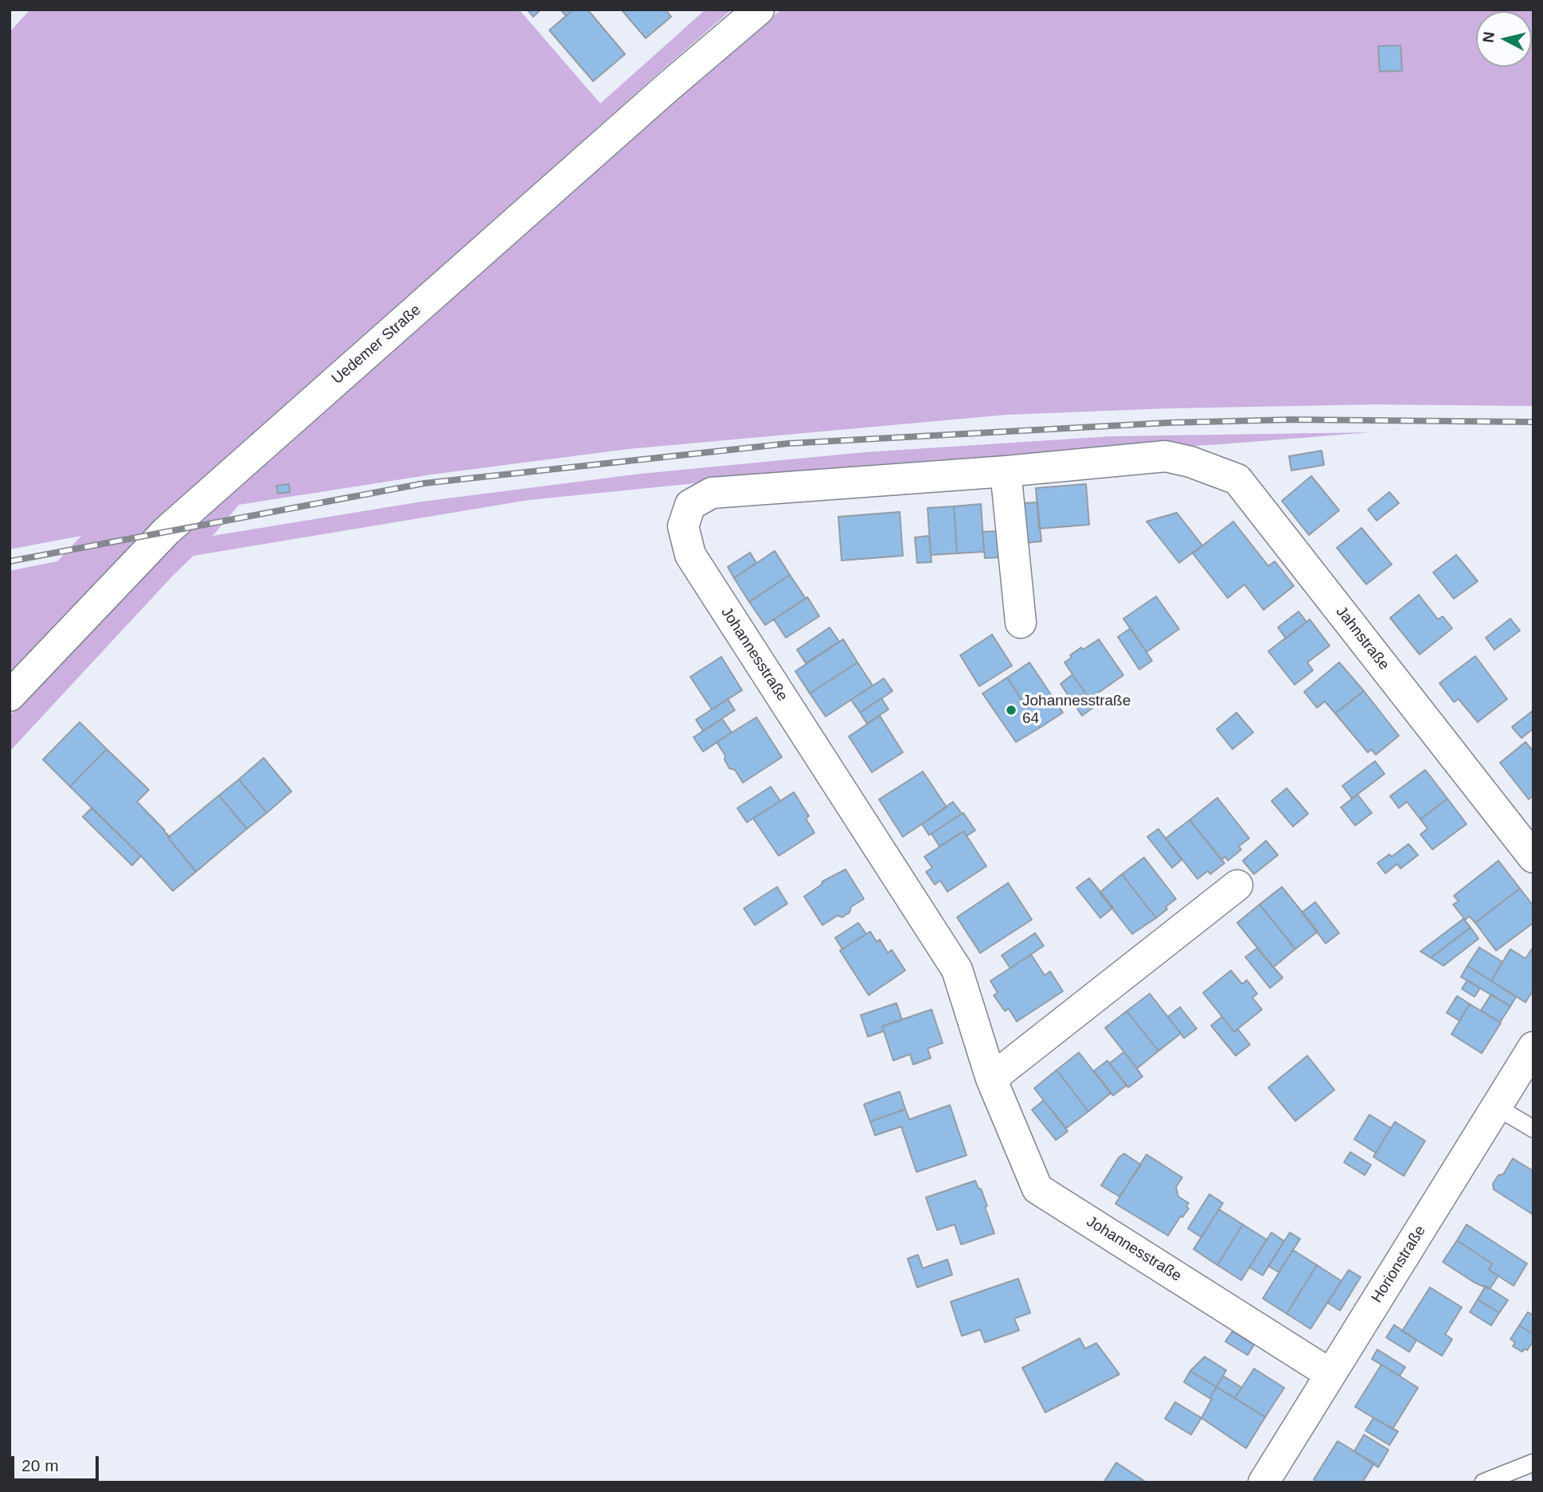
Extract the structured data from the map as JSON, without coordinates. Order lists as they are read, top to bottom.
{
  "streets": {
    "street": [
      "Uedemer Straße",
      "Jahnstraße",
      "Johannesstraße",
      "Horionstraße"
    ]
  },
  "crossings": [
    ["Jahnstraße", "Johannesstraße"],
    ["Johannesstraße", "Horionstraße"]
  ],
  "places": ["Johannesstraße 64"],
  "scale_bar": "20 m",
  "north": "left"
}
